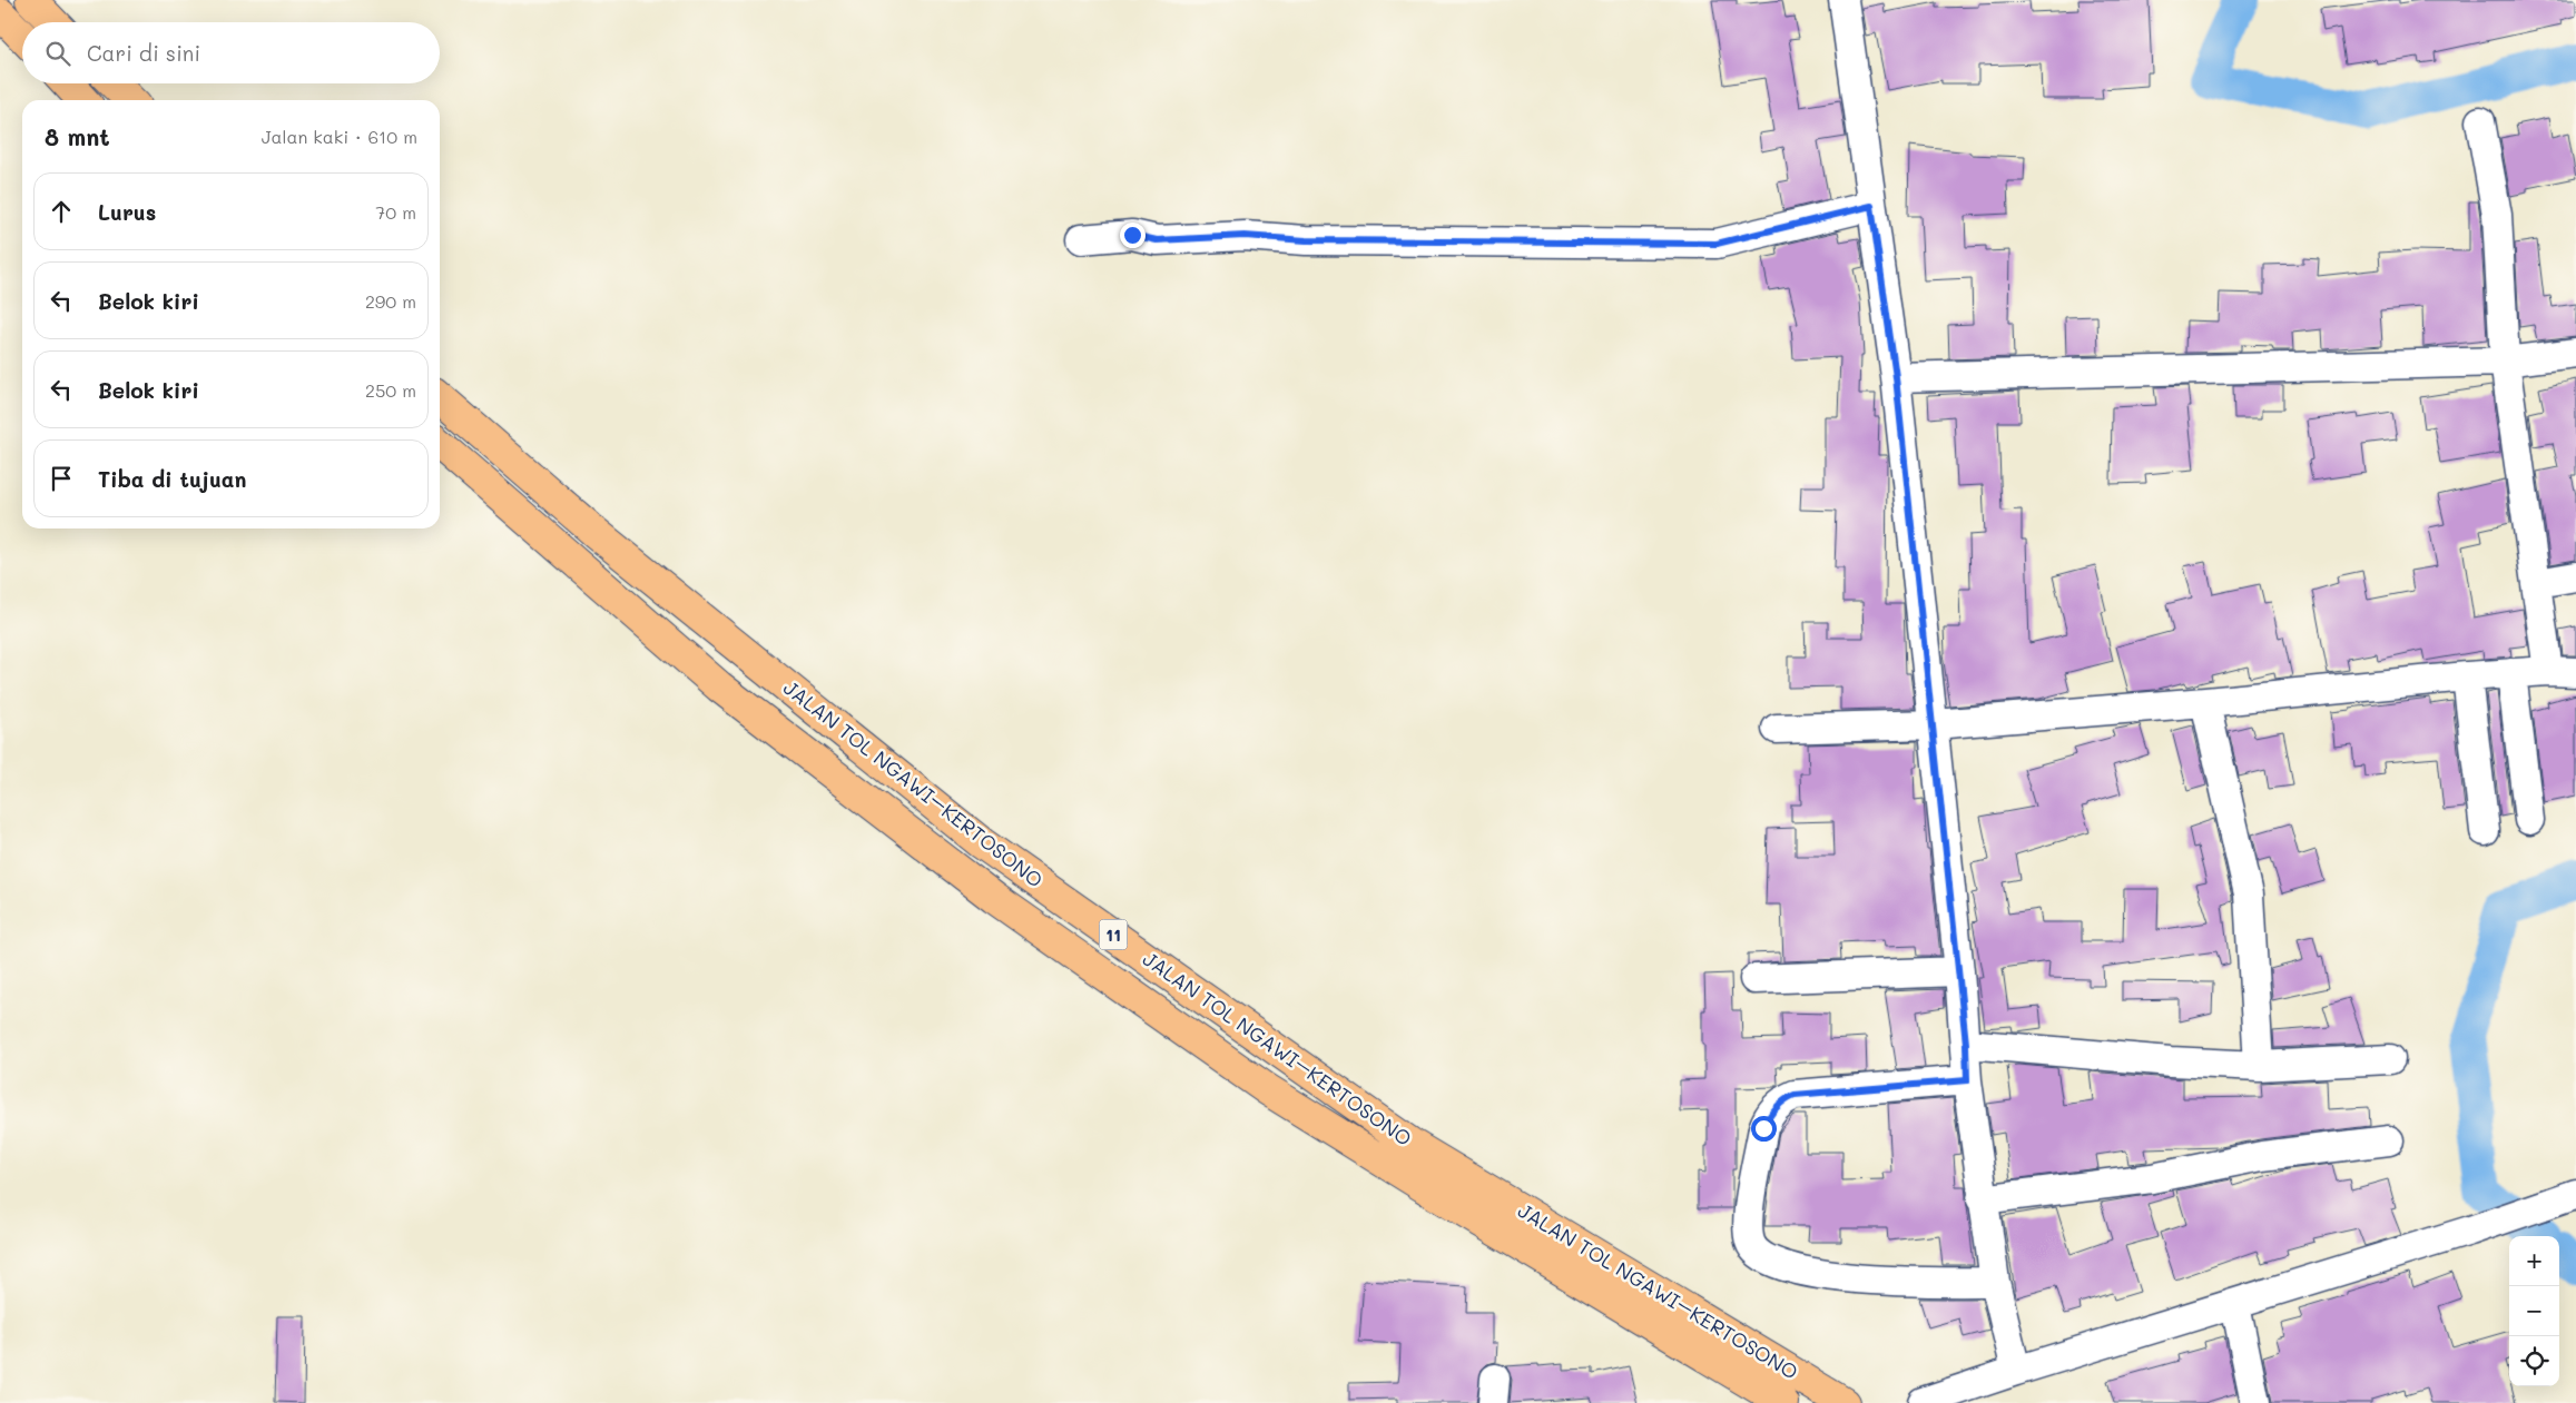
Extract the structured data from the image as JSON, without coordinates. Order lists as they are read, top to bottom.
{
  "streets": {
    "highway": ["JALAN TOL NGAWI–KERTOSONO", "11"]
  },
  "page": {
    "search": "Cari di sini",
    "heading": ["8 mnt", "Jalan kaki · 610 m"],
    "list": [
      ["Lurus", "70 m"],
      ["Belok kiri", "290 m"],
      ["Belok kiri", "250 m"],
      "Tiba di tujuan"
    ],
    "map_buttons": ["+", "−"]
  }
}
